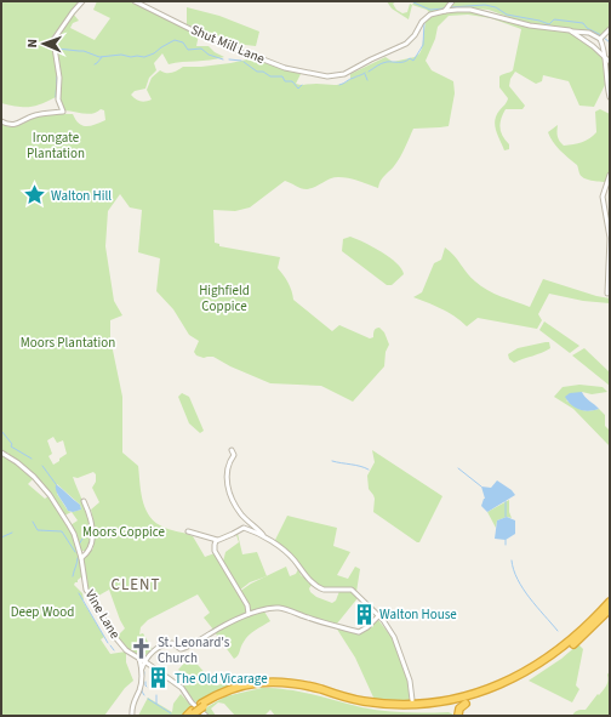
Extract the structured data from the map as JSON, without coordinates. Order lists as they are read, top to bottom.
{
  "streets": {
    "street": ["Shut Mill Lane", "Vine Lane"]
  },
  "districts": ["CLENT"],
  "parks": [
    "Irongate Plantation",
    "Highfield Coppice",
    "Moors Plantation",
    "Moors Coppice",
    "Deep Wood"
  ],
  "places": {
    "place": ["Walton Hill"],
    "building": ["Walton House", "The Old Vicarage"],
    "church": ["St. Leonard's Church"]
  },
  "north": "left"
}
